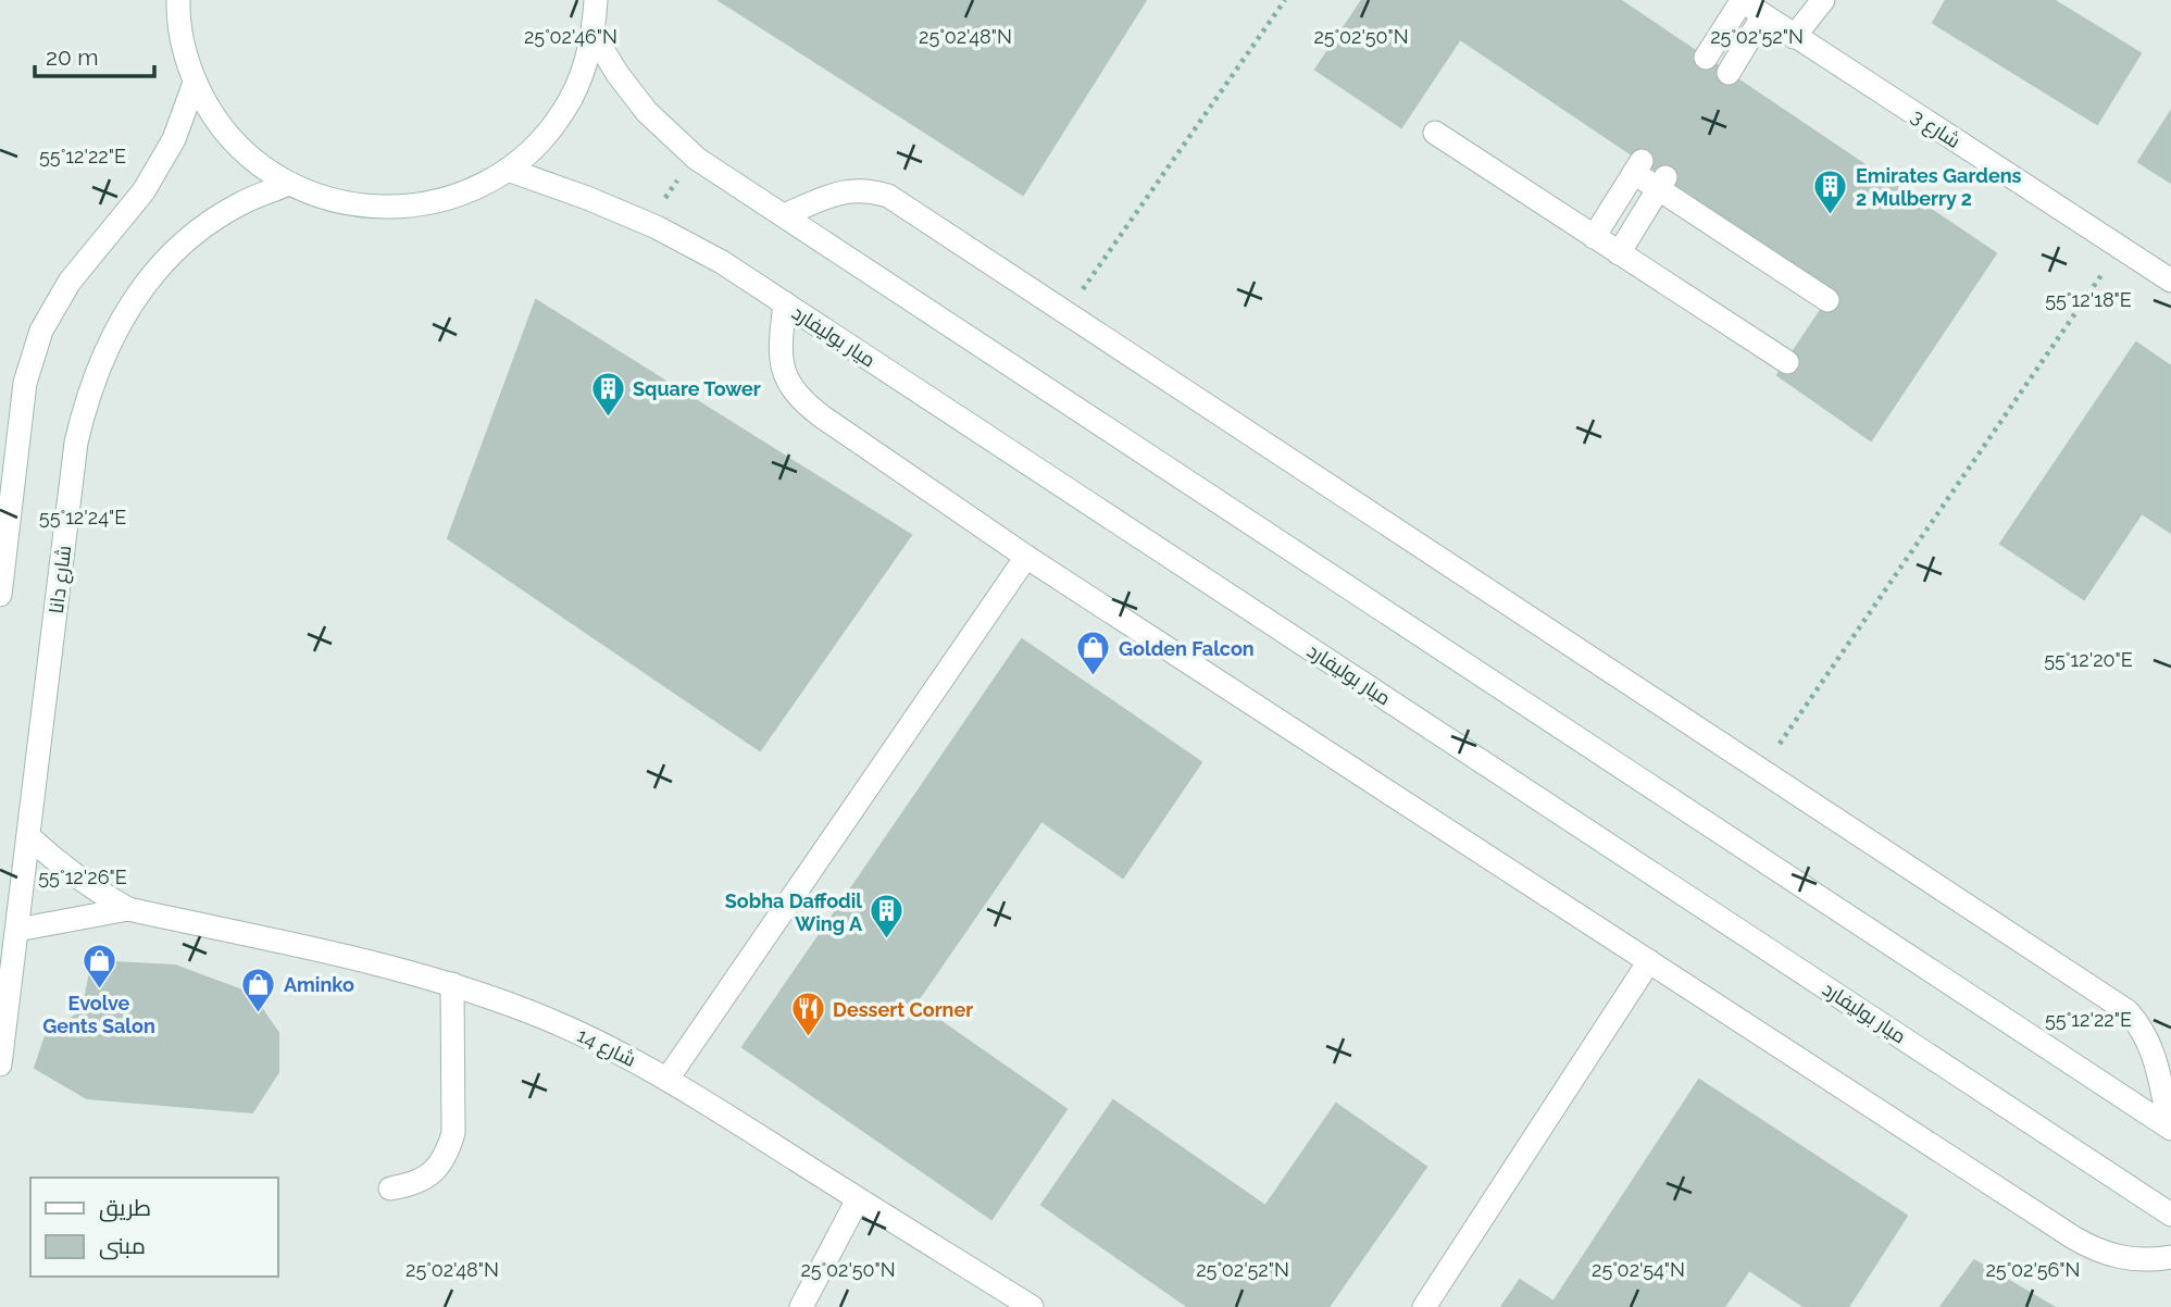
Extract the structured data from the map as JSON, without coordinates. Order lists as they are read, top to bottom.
{
  "streets": {
    "street": [
      "شارع 3",
      "ميار بوليفارد",
      "شارع دانا",
      "شارع 14"
    ]
  },
  "crossings": [
    ["شارع دانا", "شارع 14"]
  ],
  "places": {
    "building": ["Emirates Gardens 2 Mulberry 2", "Square Tower", "Sobha Daffodil Wing A"],
    "shop": ["Golden Falcon", "Evolve Gents Salon", "Aminko"],
    "restaurant": ["Dessert Corner"]
  },
  "legend": ["طريق", "مبنى"],
  "scale_bar": "20 m",
  "coordinates": [
    "25°02'46\"N",
    "25°02'48\"N",
    "25°02'50\"N",
    "25°02'52\"N",
    "55°12'22\"E",
    "55°12'18\"E",
    "55°12'24\"E",
    "55°12'20\"E",
    "55°12'26\"E",
    "25°02'54\"N",
    "25°02'56\"N"
  ]
}
